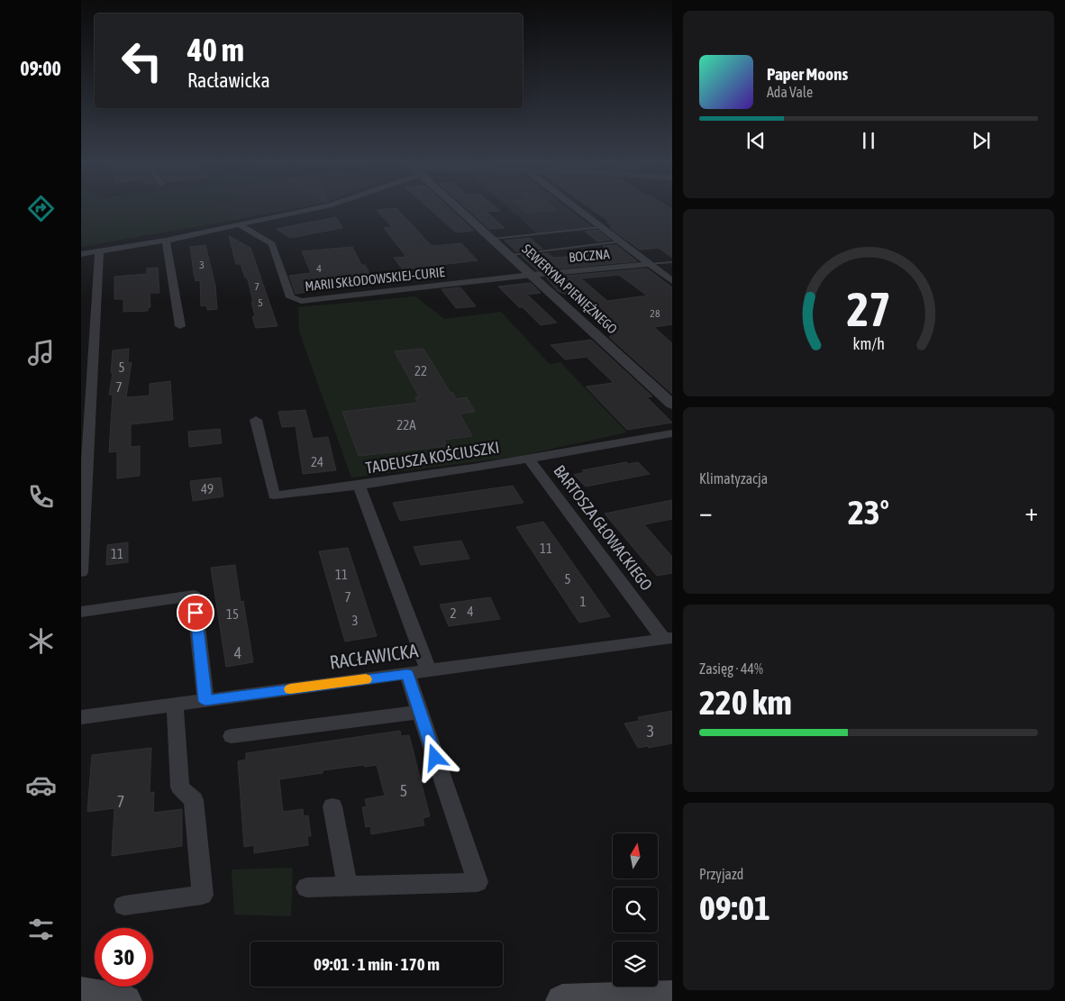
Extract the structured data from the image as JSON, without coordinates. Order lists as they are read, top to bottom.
{
  "streets": {
    "street": [
      "BOCZNA",
      "MARII SKŁODOWSKIEJ-CURIE",
      "SEWERYNA PIENIĘŻNEGO",
      "TADEUSZA KOŚCIUSZKI",
      "BARTOSZA GŁOWACKIEGO",
      "RACŁAWICKA"
    ]
  },
  "crossings": [
    ["BOCZNA", "MARII SKŁODOWSKIEJ-CURIE"],
    ["BOCZNA", "SEWERYNA PIENIĘŻNEGO"],
    ["MARII SKŁODOWSKIEJ-CURIE", "SEWERYNA PIENIĘŻNEGO"],
    ["TADEUSZA KOŚCIUSZKI", "BARTOSZA GŁOWACKIEGO"],
    ["BARTOSZA GŁOWACKIEGO", "RACŁAWICKA"]
  ],
  "house_numbers": [
    "3",
    "4",
    "7",
    "5",
    "28",
    "5",
    "22",
    "7",
    "22A",
    "24",
    "49",
    "11",
    "11",
    "11",
    "5",
    "7",
    "1",
    "4",
    "2",
    "15",
    "3",
    "4",
    "3",
    "5",
    "7"
  ],
  "north": "top",
  "page": {
    "tabs": "09:00",
    "turn": ["40 m", "Racławicka"],
    "song": ["Paper Moons", "Ada Vale"],
    "tile": [
      "Klimatyzacja",
      ["Zasięg · 44%", "220 km"],
      ["Przyjazd", "09:01"]
    ],
    "heat": ["−", "23°", "+"],
    "limit": "30",
    "trip": "09:01 · 1 min · 170 m",
    "gauge": ["27", "km/h"]
  }
}
